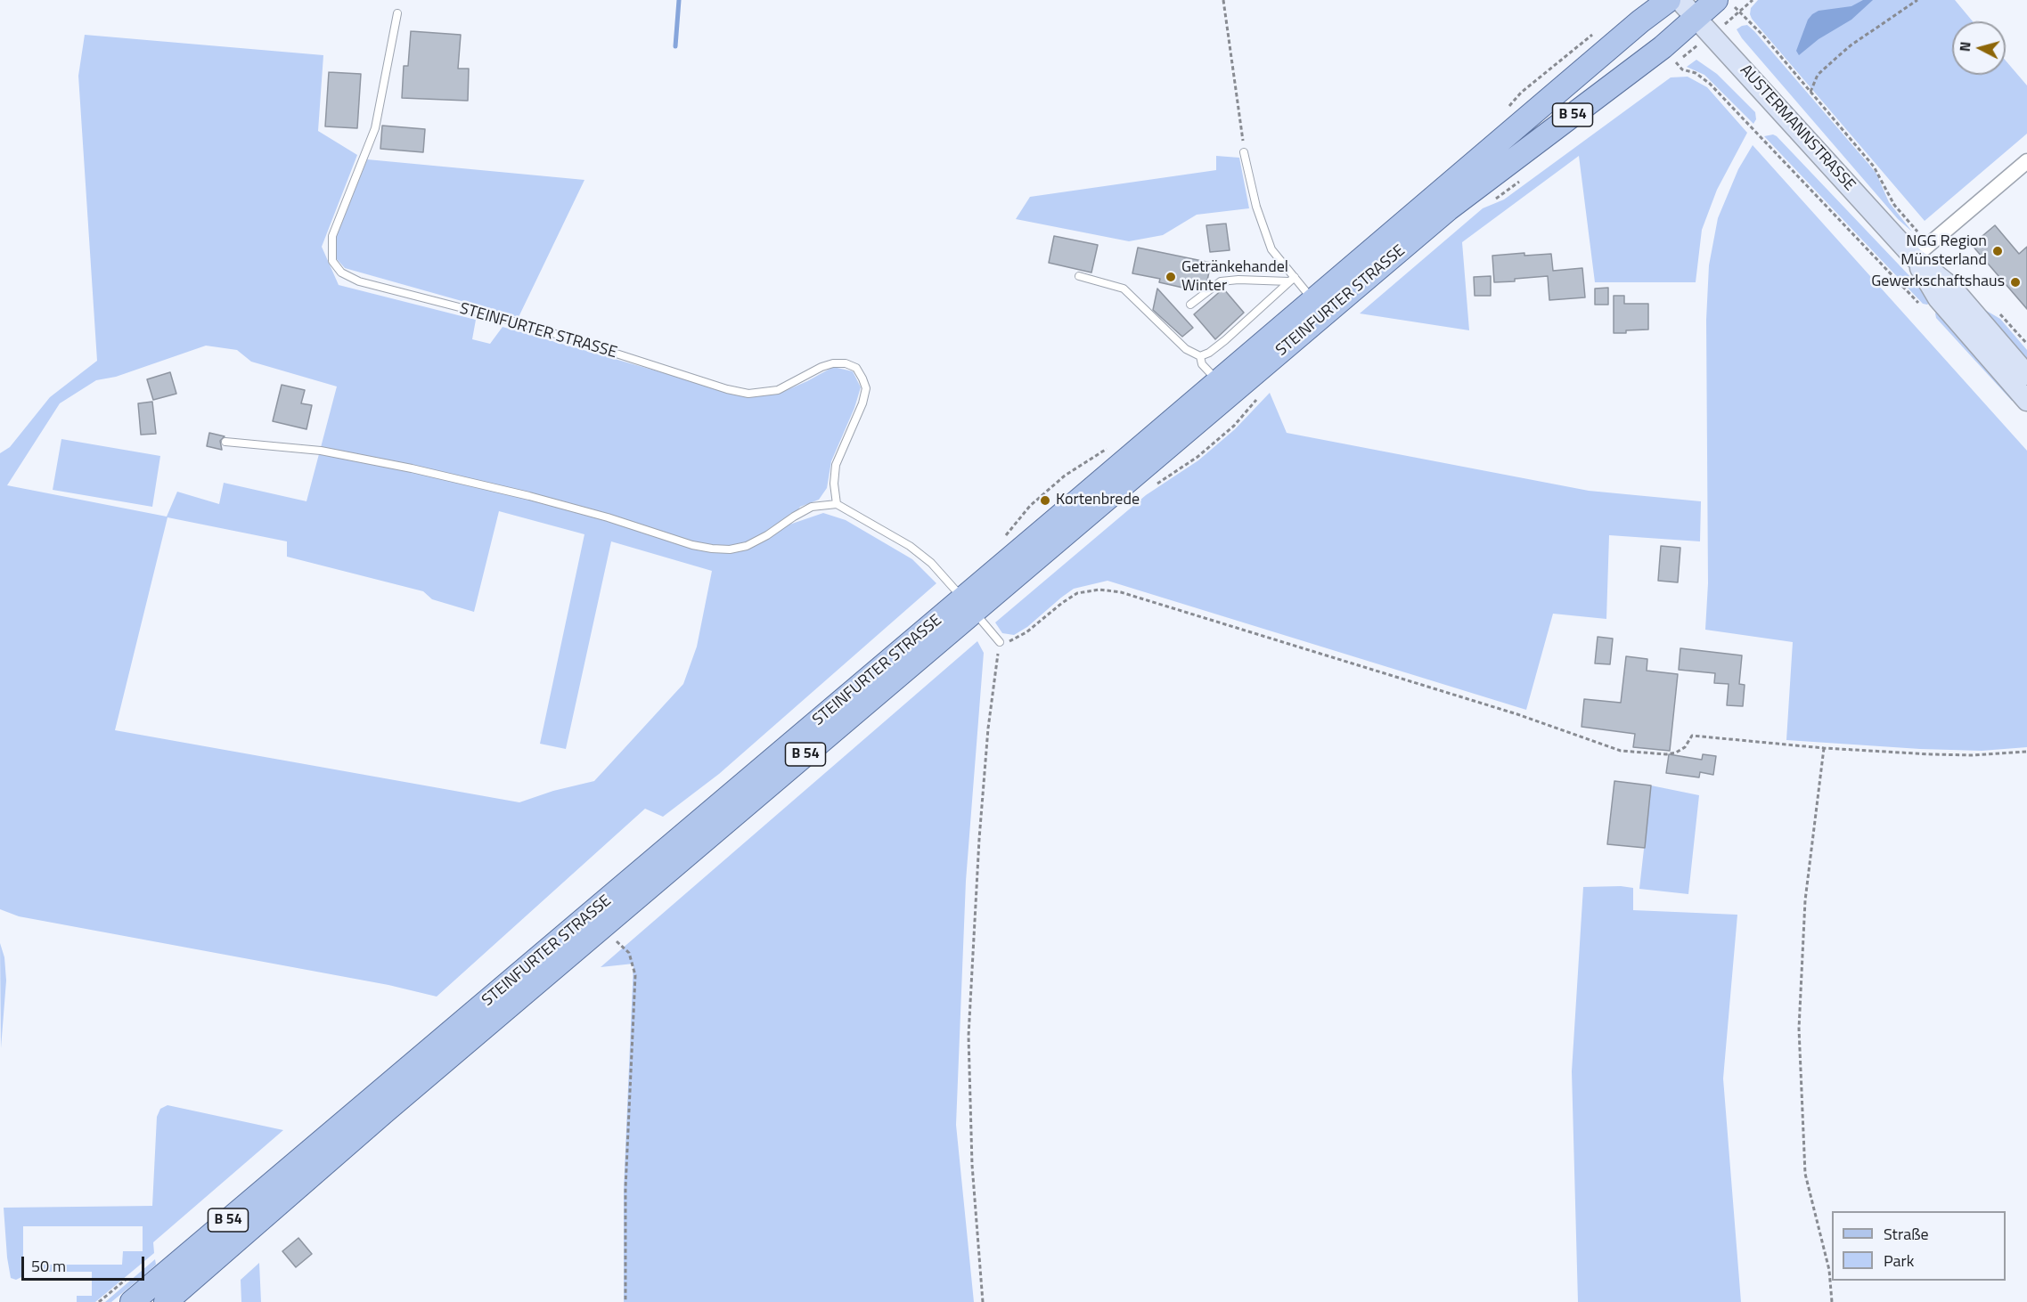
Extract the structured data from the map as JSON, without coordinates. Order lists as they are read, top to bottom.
{
  "streets": {
    "main road": ["B 54", "AUSTERMANNSTRASSE", "STEINFURTER STRASSE"]
  },
  "crossings": [
    ["AUSTERMANNSTRASSE", "STEINFURTER STRASSE"]
  ],
  "places": [
    "NGG Region Münsterland",
    "Getränkehandel Winter",
    "Gewerkschaftshaus",
    "Kortenbrede"
  ],
  "legend": ["Straße", "Park"],
  "scale_bar": "50 m",
  "north": "left"
}
